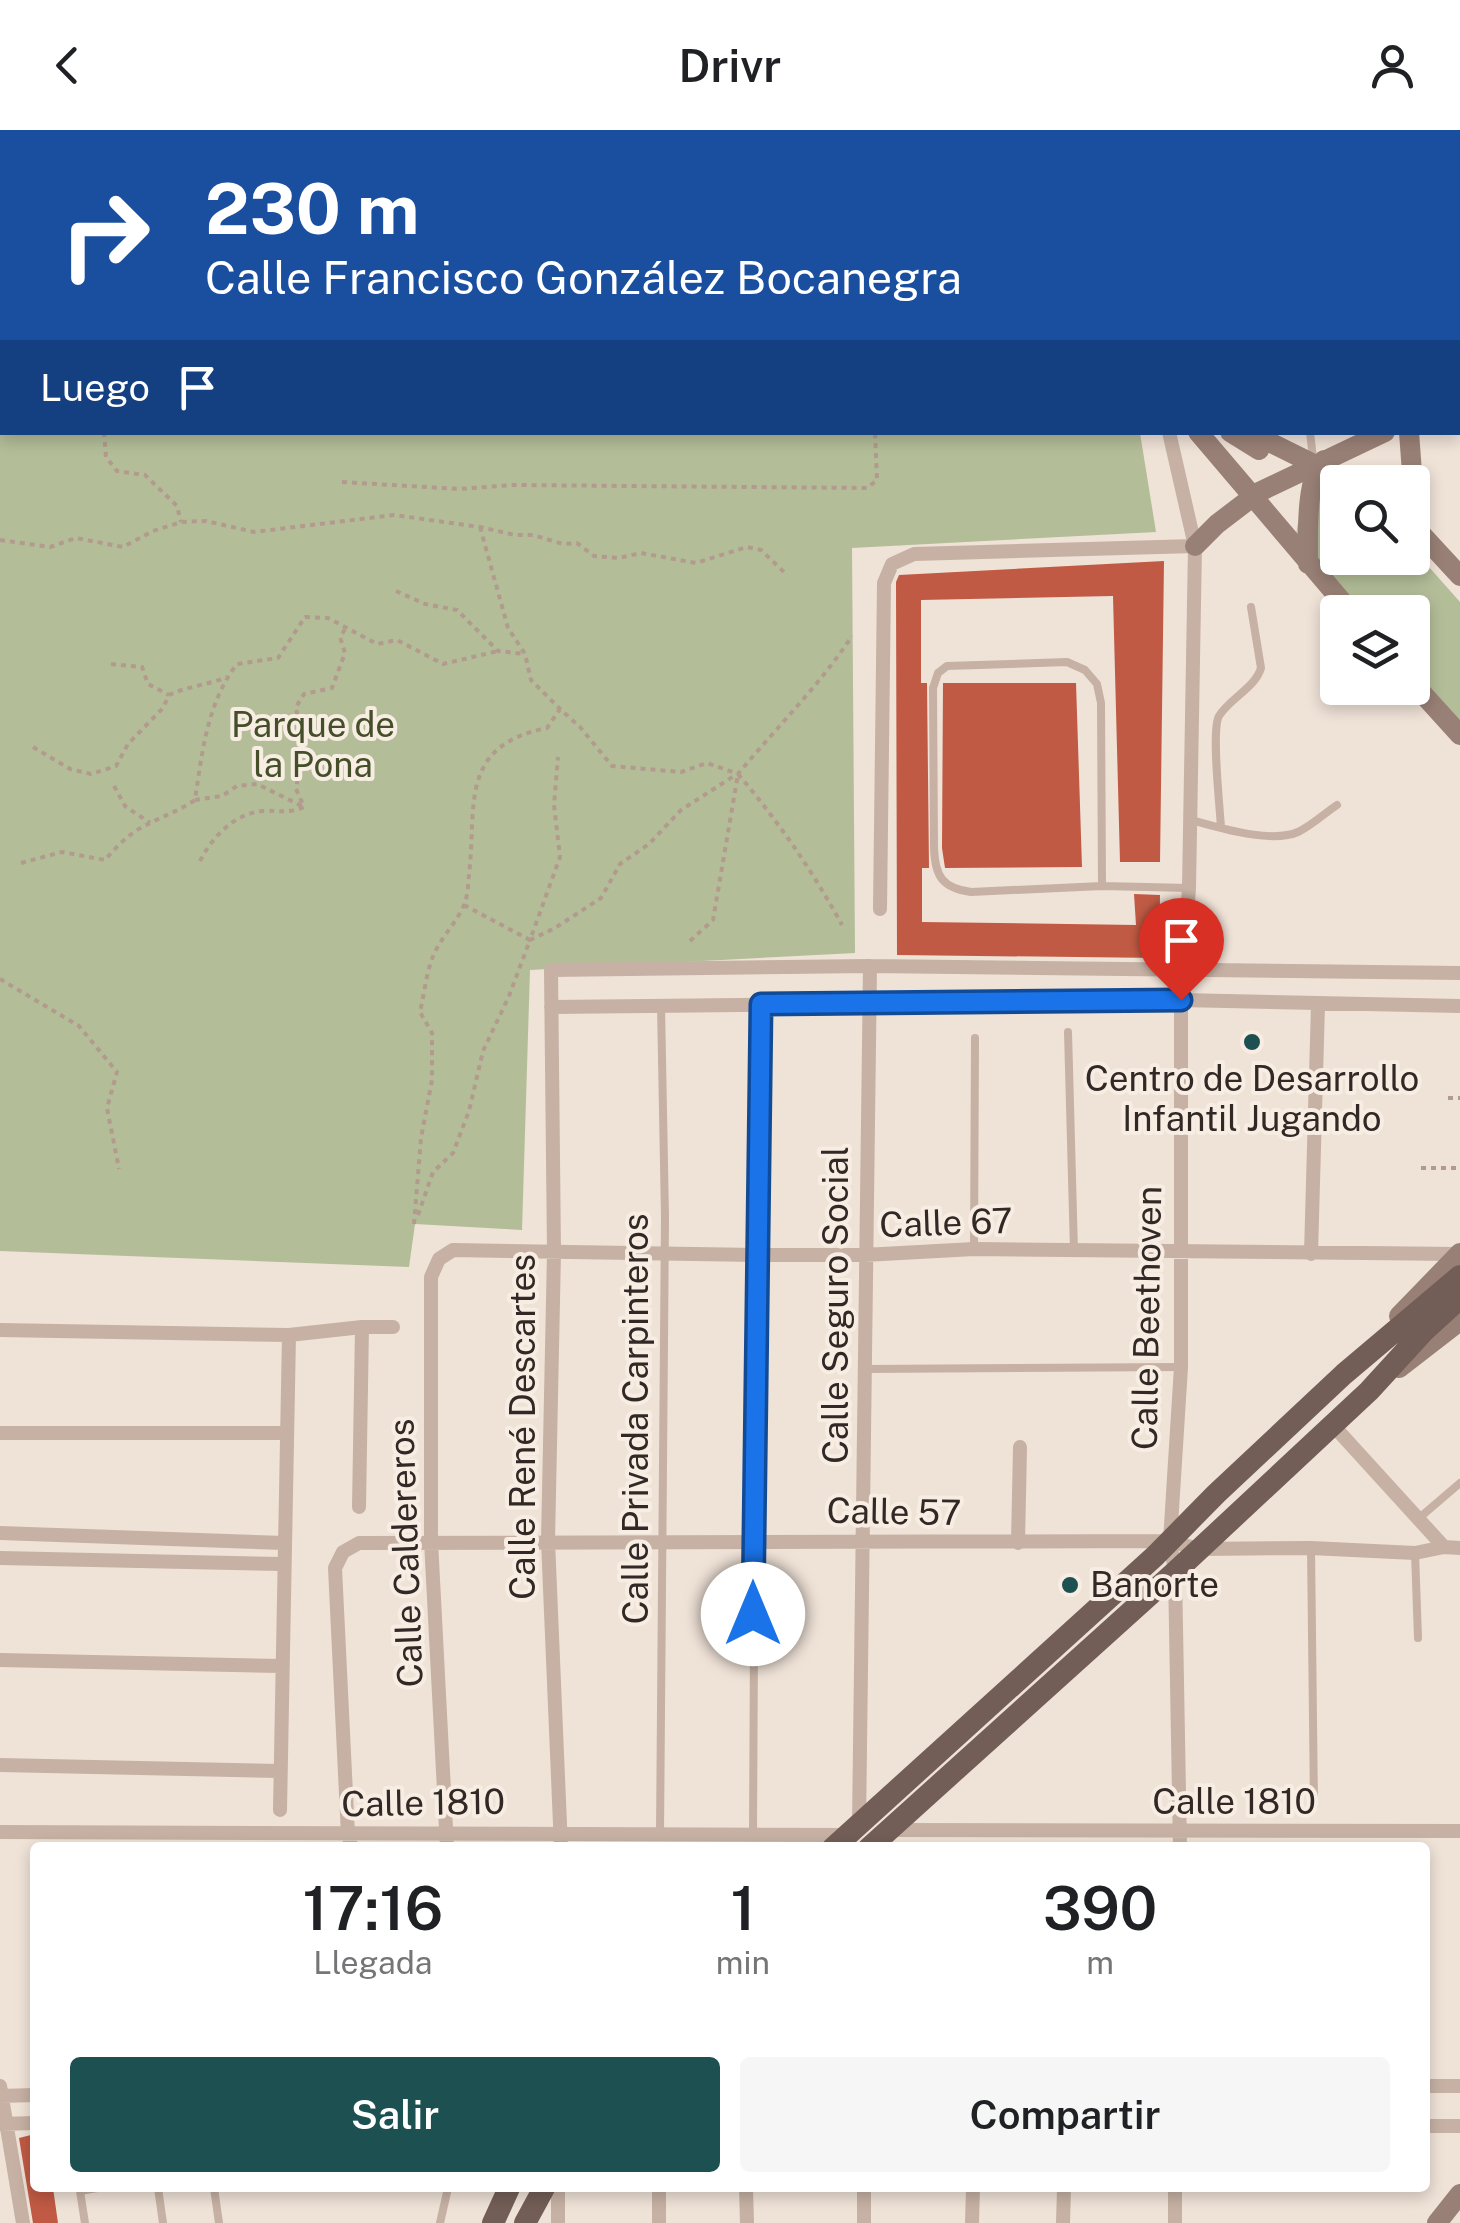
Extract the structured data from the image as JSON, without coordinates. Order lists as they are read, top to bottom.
{
  "streets": {
    "street": [
      "Calle 67",
      "Calle Seguro Social",
      "Calle Beethoven",
      "Calle René Descartes",
      "Calle 57",
      "Calle Caldereros",
      "Calle 1810"
    ],
    "lane": ["Calle Privada Carpinteros"]
  },
  "crossings": [
    ["Calle 67", "Calle Seguro Social"],
    ["Calle 67", "Calle Beethoven"],
    ["Calle 67", "Calle Privada Carpinteros"],
    ["Calle 67", "Calle René Descartes"],
    ["Calle 67", "Calle Caldereros"],
    ["Calle Seguro Social", "Calle René Descartes"],
    ["Calle Seguro Social", "Calle 57"],
    ["Calle Seguro Social", "Calle 1810"],
    ["Calle Beethoven", "Calle 57"],
    ["Calle Beethoven", "Calle 1810"],
    ["Calle Privada Carpinteros", "Calle 57"],
    ["Calle Privada Carpinteros", "Calle 1810"],
    ["Calle René Descartes", "Calle 57"],
    ["Calle René Descartes", "Calle 1810"],
    ["Calle 57", "Calle Caldereros"],
    ["Calle 57", "Calle 1810"],
    ["Calle Caldereros", "Calle 1810"]
  ],
  "parks": ["Parque de la Pona"],
  "places": ["Centro de Desarrollo Infantil Jugando", "Banorte"],
  "page": {
    "header": "Drivr",
    "turn": ["230 m", "Calle Francisco González Bocanegra"],
    "then": "Luego",
    "eta": [
      "17:16",
      "Llegada",
      "1",
      "min",
      "390",
      "m"
    ],
    "buttons": ["Salir", "Compartir"]
  }
}
